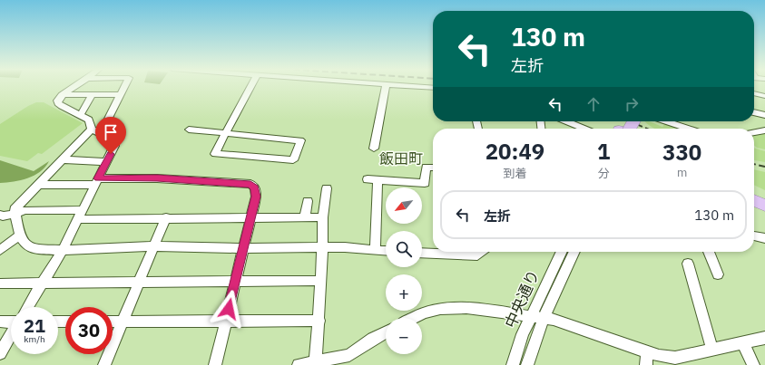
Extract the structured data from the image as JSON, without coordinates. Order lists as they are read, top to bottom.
{
  "streets": {
    "street": ["中央通り"]
  },
  "districts": ["飯田町"],
  "north": "bottom left",
  "page": {
    "turn": ["130 m", "左折"],
    "eta": [
      "20:49",
      "到着",
      "1",
      "分",
      "330",
      "m"
    ],
    "map_buttons": ["+", "−"],
    "list": [
      {
        "name": "左折",
        "value": "130 m"
      }
    ],
    "speed": "21 km/h",
    "limit": "30"
  }
}
